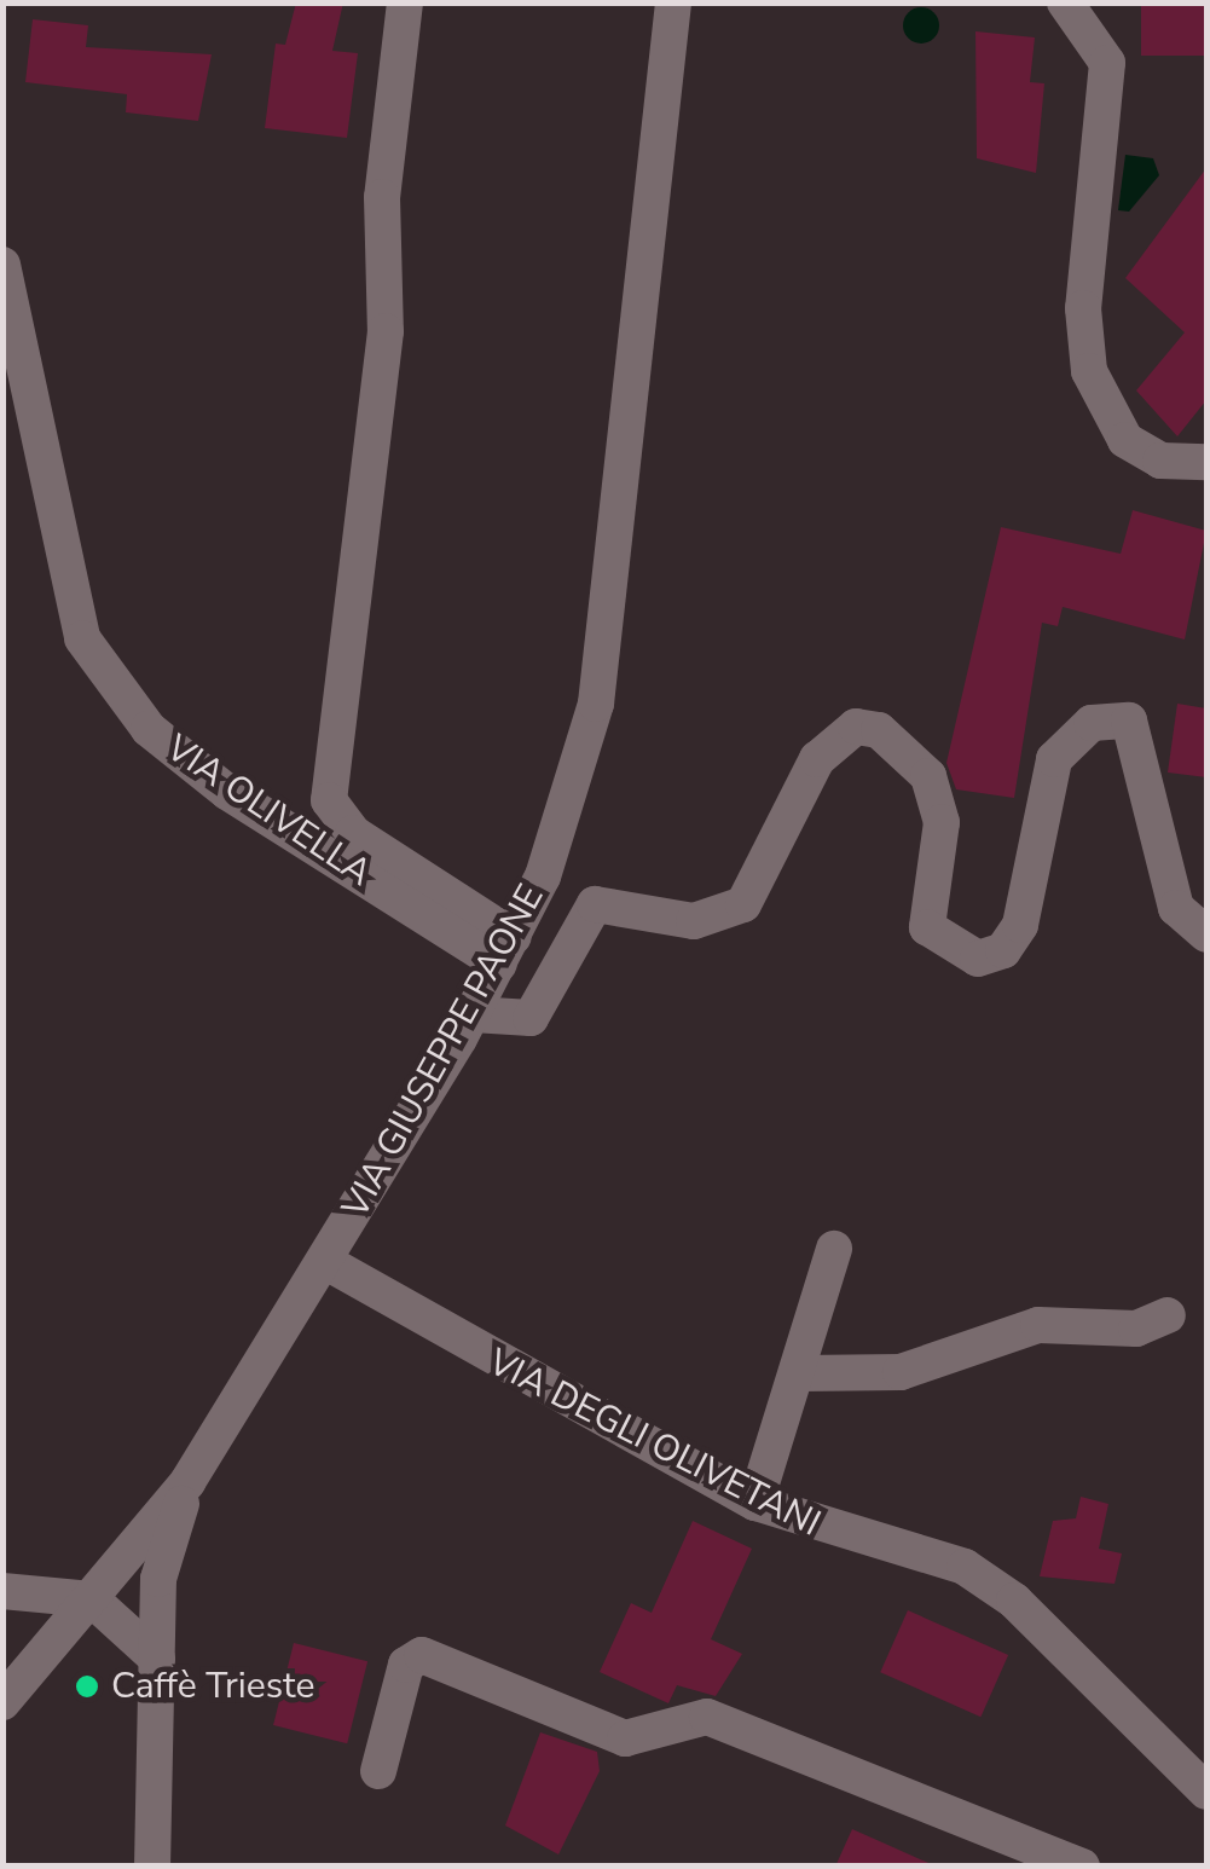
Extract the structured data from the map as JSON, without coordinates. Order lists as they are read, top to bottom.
{
  "streets": {
    "street": ["VIA OLIVELLA", "VIA GIUSEPPE PAONE", "VIA DEGLI OLIVETANI"]
  },
  "crossings": [
    ["VIA OLIVELLA", "VIA GIUSEPPE PAONE"],
    ["VIA GIUSEPPE PAONE", "VIA DEGLI OLIVETANI"]
  ],
  "places": ["Caffè Trieste"]
}
